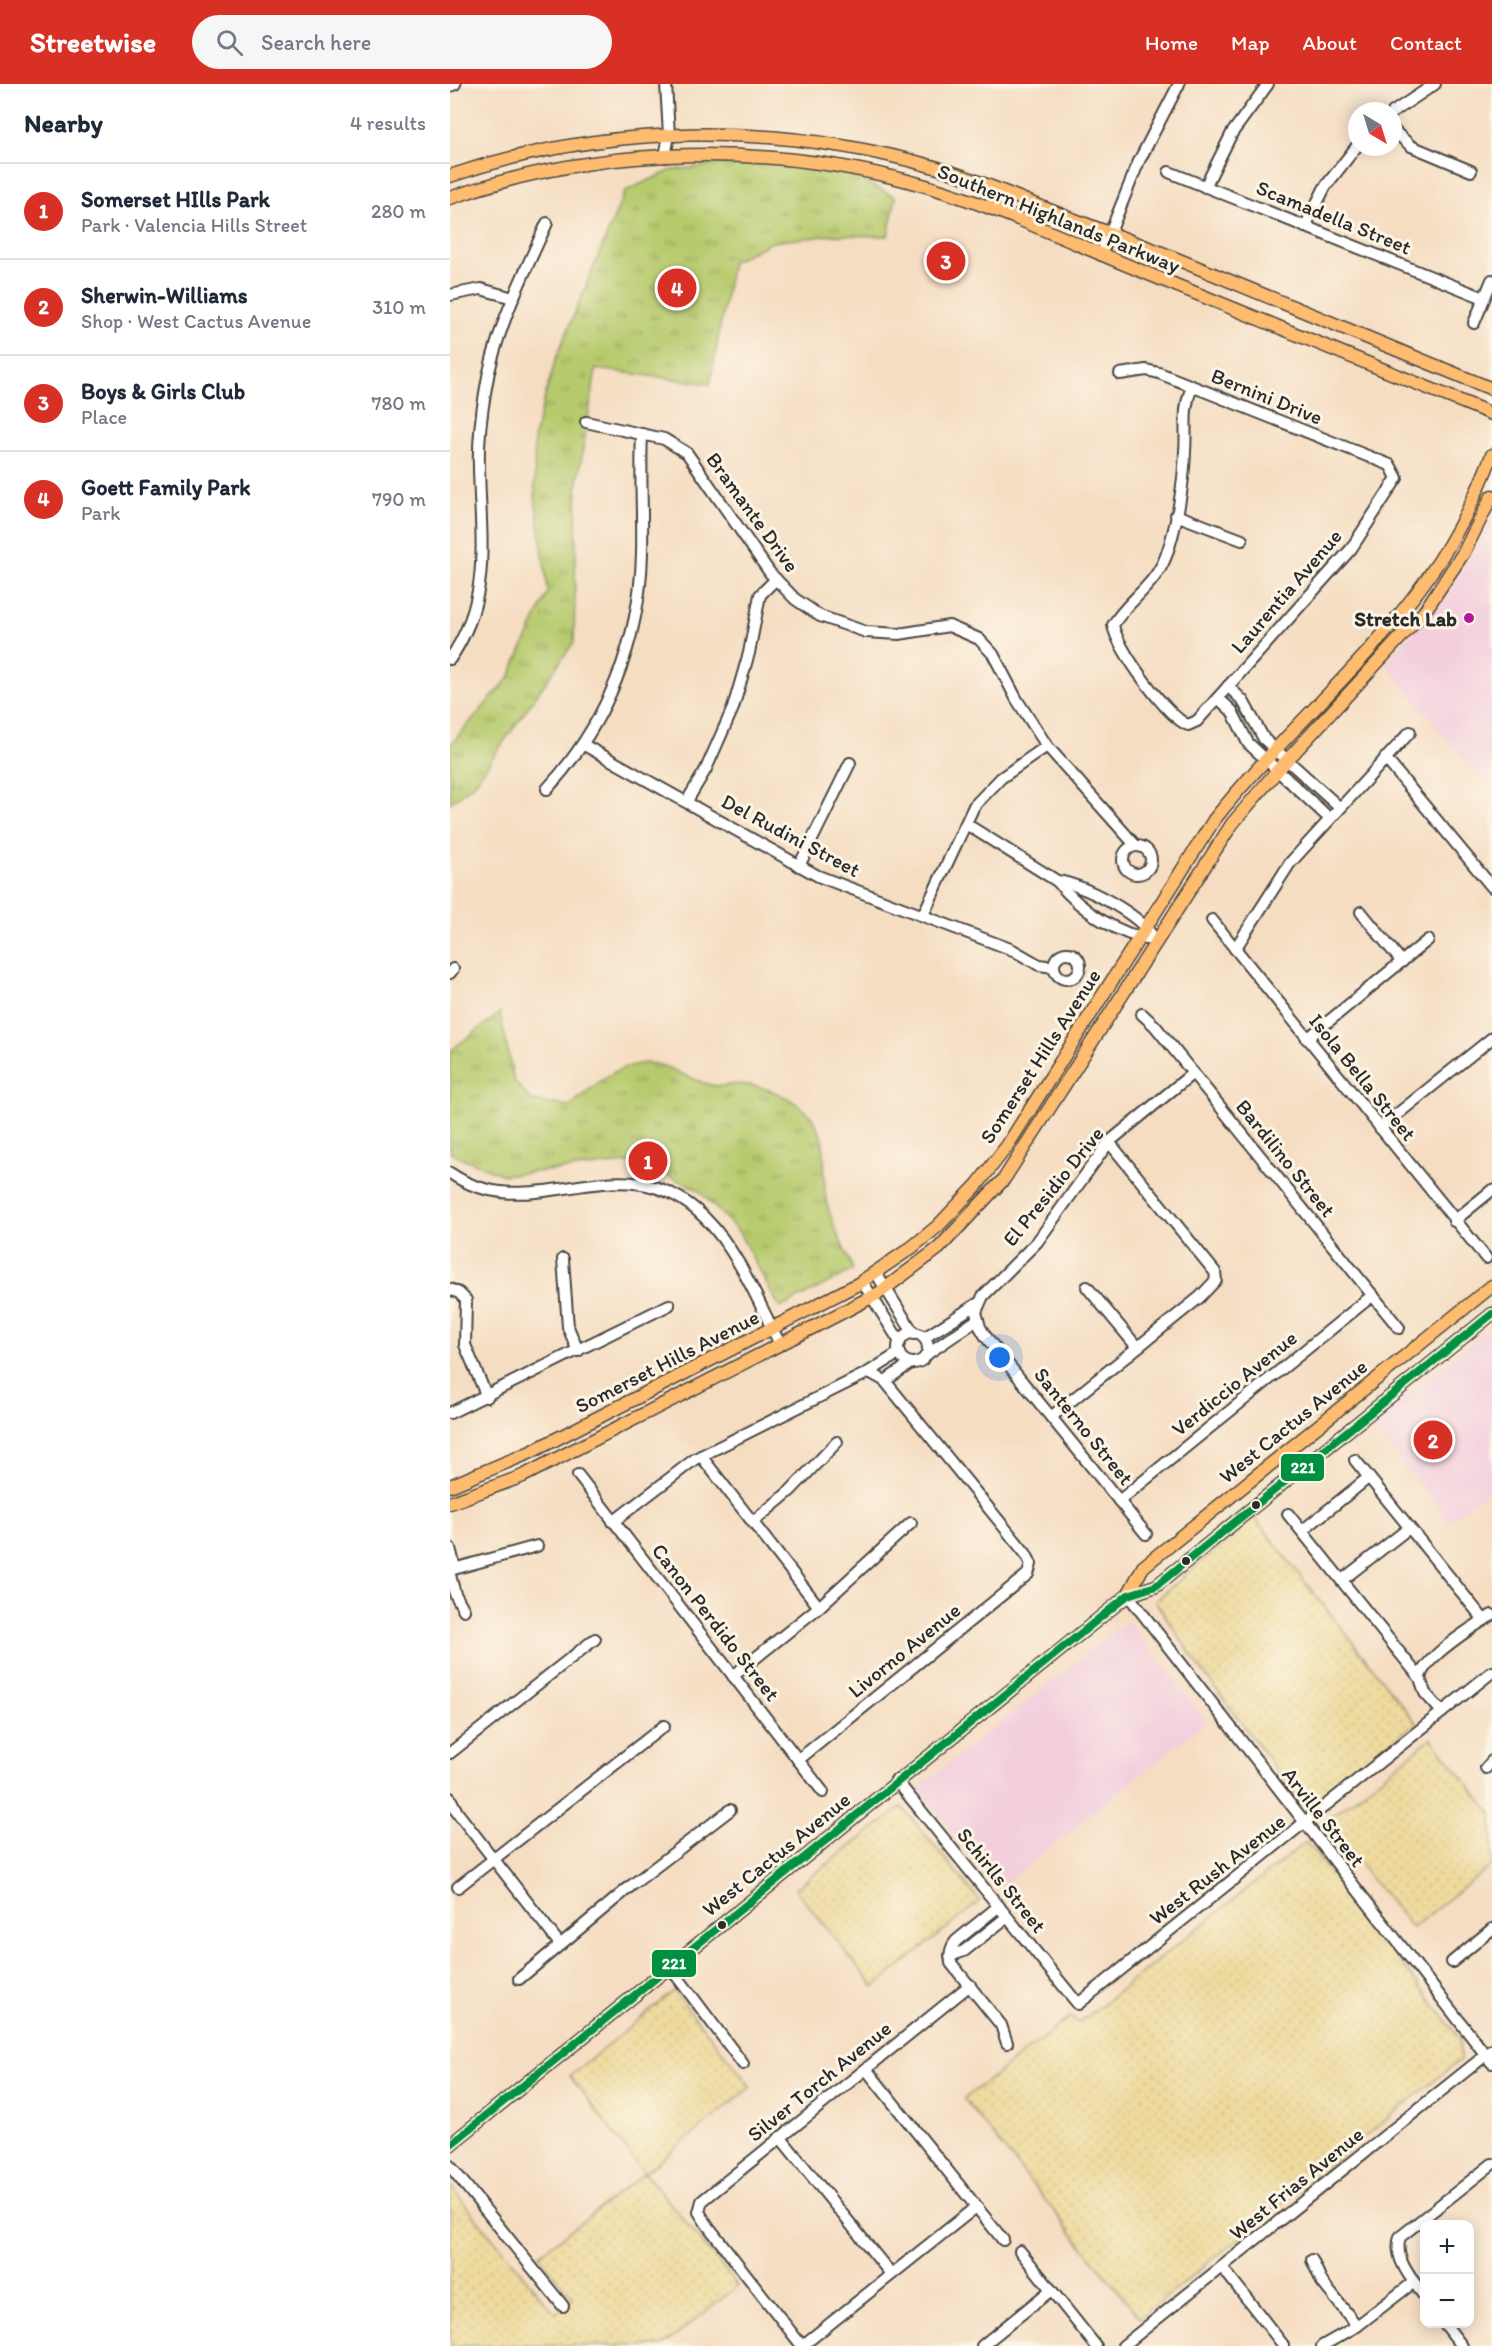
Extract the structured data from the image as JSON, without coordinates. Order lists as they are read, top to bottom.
{
  "streets": {
    "main road": ["Southern Highlands Parkway", "Somerset Hills Avenue", "West Cactus Avenue"],
    "street": [
      "Scamadella Street",
      "Bernini Drive",
      "Bramante Drive",
      "Laurentia Avenue",
      "Del Rudini Street",
      "Isola Bella Street",
      "Bardilino Street",
      "El Presidio Drive",
      "Verdiccio Avenue",
      "Santerno Street",
      "Canon Perdido Street",
      "Livorno Avenue",
      "Arville Street",
      "West Rush Avenue",
      "Schirlls Street",
      "Silver Torch Avenue",
      "West Frias Avenue"
    ]
  },
  "crossings": [
    ["Bernini Drive", "Laurentia Avenue"],
    ["Bardilino Street", "El Presidio Drive"],
    ["Bardilino Street", "Verdiccio Avenue"],
    ["El Presidio Drive", "Santerno Street"],
    ["Verdiccio Avenue", "Santerno Street"],
    ["West Cactus Avenue", "Arville Street"],
    ["West Cactus Avenue", "Schirlls Street"],
    ["Canon Perdido Street", "Livorno Avenue"],
    ["Arville Street", "West Rush Avenue"],
    ["Arville Street", "West Frias Avenue"],
    ["West Rush Avenue", "Schirlls Street"]
  ],
  "places": ["Stretch Lab"],
  "lines": ["transit line 221"],
  "north": "bottom right",
  "page": {
    "header": "Streetwise",
    "search": "Search here",
    "nav": [
      "Home",
      "Map",
      "About",
      "Contact"
    ],
    "heading": ["Nearby", "4 results"],
    "list": [
      {
        "mark": "1",
        "name": "Somerset HIlls Park",
        "note": "Park · Valencia Hills Street",
        "value": "280 m"
      },
      {
        "mark": "2",
        "name": "Sherwin-Williams",
        "note": "Shop · West Cactus Avenue",
        "value": "310 m"
      },
      {
        "mark": "3",
        "name": "Boys & Girls Club",
        "note": "Place",
        "value": "780 m"
      },
      {
        "mark": "4",
        "name": "Goett Family Park",
        "note": "Park",
        "value": "790 m"
      }
    ],
    "pins": [
      "3",
      "4",
      "1",
      "2"
    ],
    "map_buttons": ["+", "−"]
  }
}
